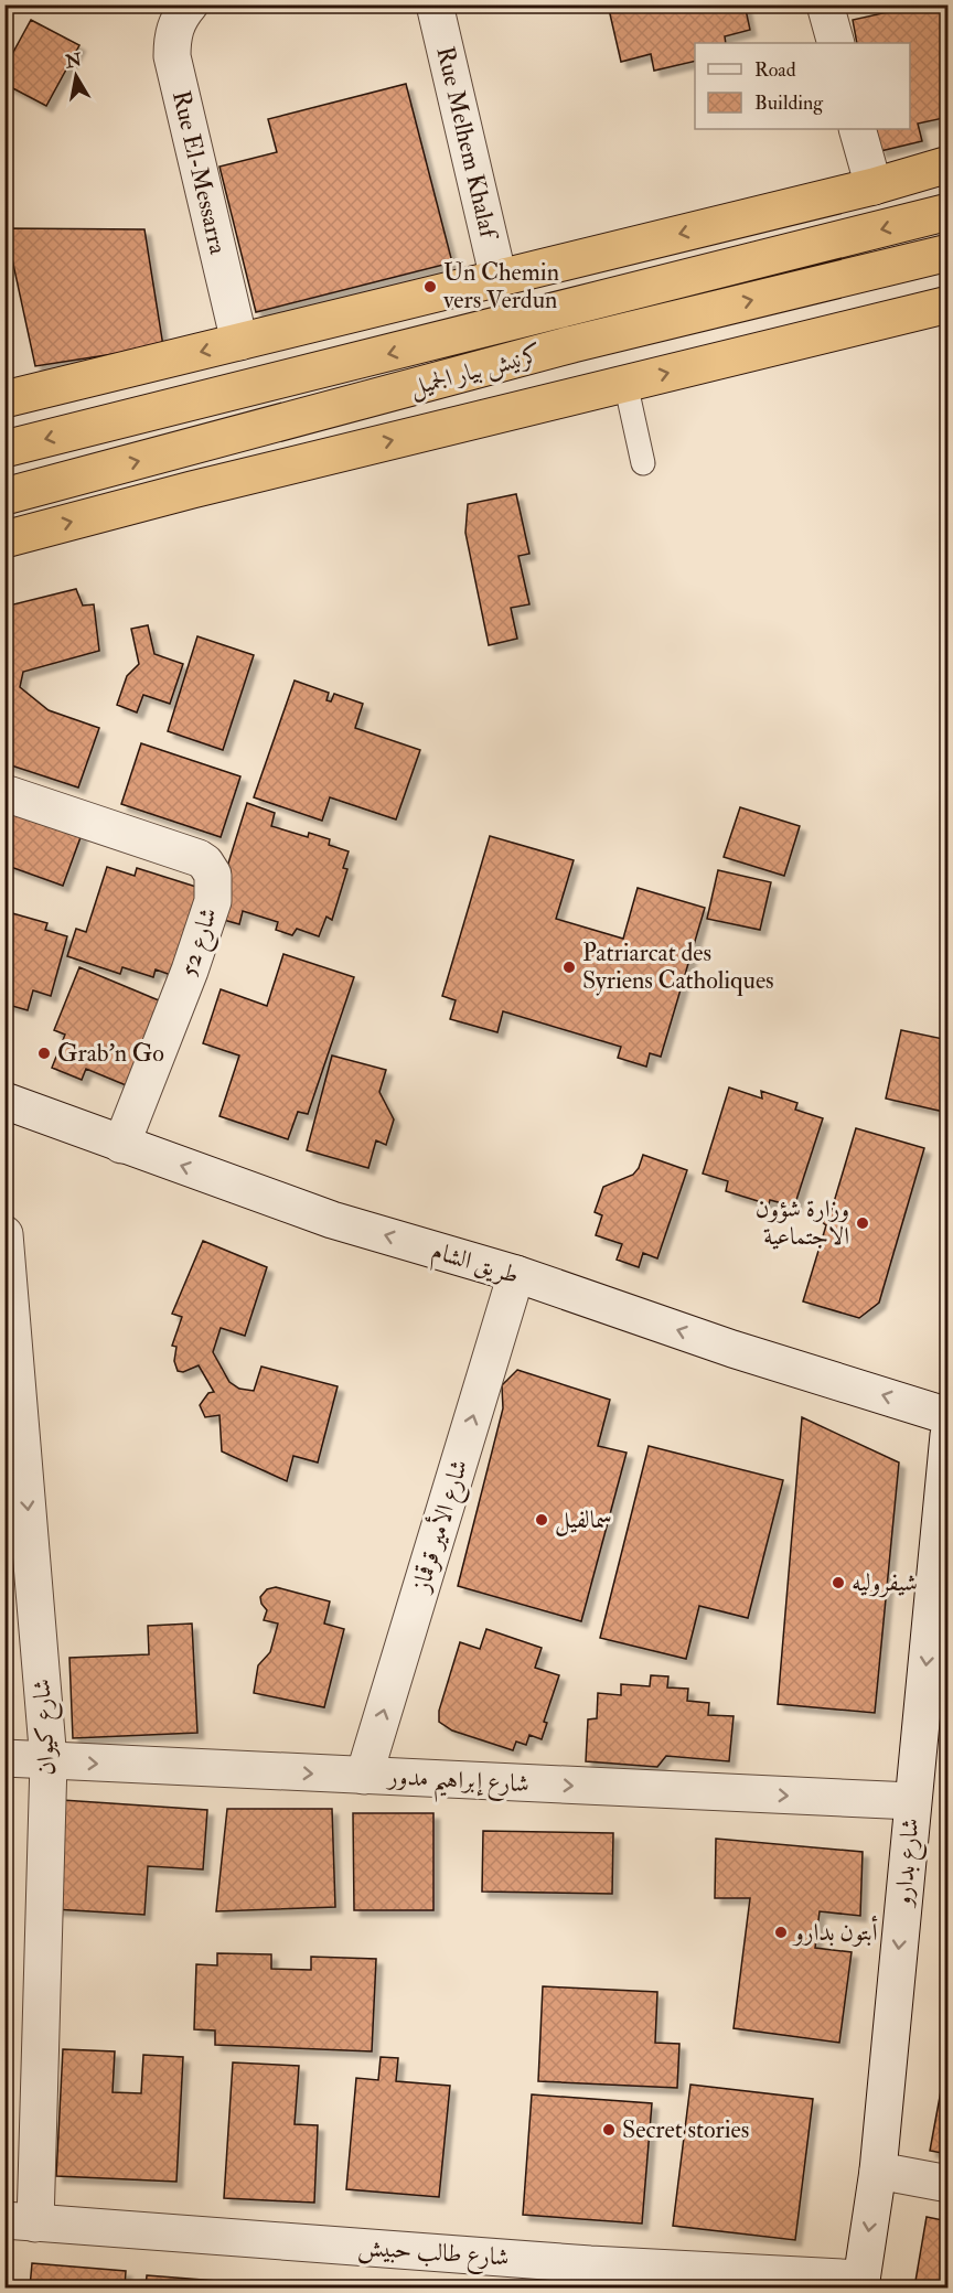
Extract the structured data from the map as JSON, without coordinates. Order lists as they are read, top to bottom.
{
  "streets": {
    "highway": ["كرنيش بيار الجميل"],
    "street": [
      "Rue Melhem Khalaf",
      "Rue El-Messarra",
      "شارع 52",
      "طريق الشام",
      "شارع الأمير قرقماز",
      "شارع كيوان",
      "شارع إبراهيم مدور",
      "شارع بدارو",
      "شارع طالب حبيش"
    ]
  },
  "crossings": [
    ["شارع 52", "طريق الشام"],
    ["طريق الشام", "شارع الأمير قرقماز"],
    ["شارع الأمير قرقماز", "شارع إبراهيم مدور"],
    ["شارع كيوان", "شارع إبراهيم مدور"],
    ["شارع كيوان", "شارع طالب حبيش"],
    ["شارع إبراهيم مدور", "شارع بدارو"],
    ["شارع بدارو", "شارع طالب حبيش"]
  ],
  "one_way": [
    "طريق الشام",
    "شارع الأمير قرقماز",
    "شارع كيوان",
    "شارع إبراهيم مدور",
    "شارع بدارو"
  ],
  "places": [
    "Un Chemin vers Verdun",
    "Patriarcat des Syriens Catholiques",
    "Grab'n Go",
    "وزارة شؤون الاجتماعية",
    "سمالفيل",
    "شيفروليه",
    "أبتون بدارو",
    "Secret stories"
  ],
  "legend": ["Road", "Building"],
  "north": "top"
}
